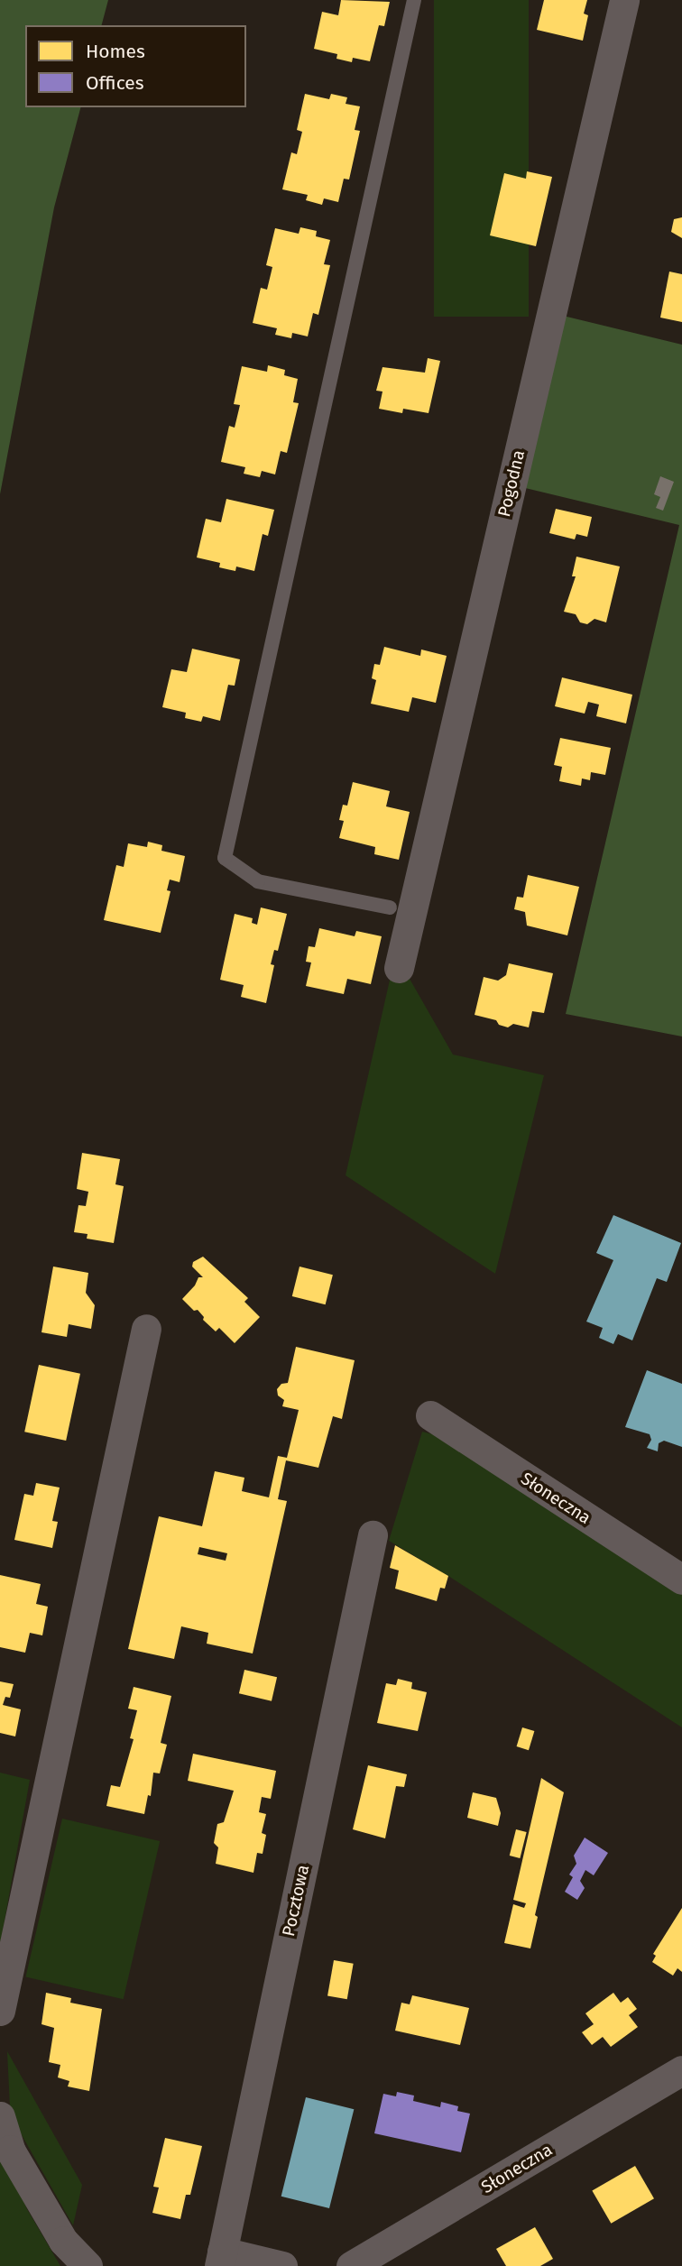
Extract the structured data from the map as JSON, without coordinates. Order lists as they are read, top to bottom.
{
  "streets": {
    "street": ["Pogodna", "Słoneczna", "Pocztowa"]
  },
  "legend": ["Homes", "Offices"]
}
